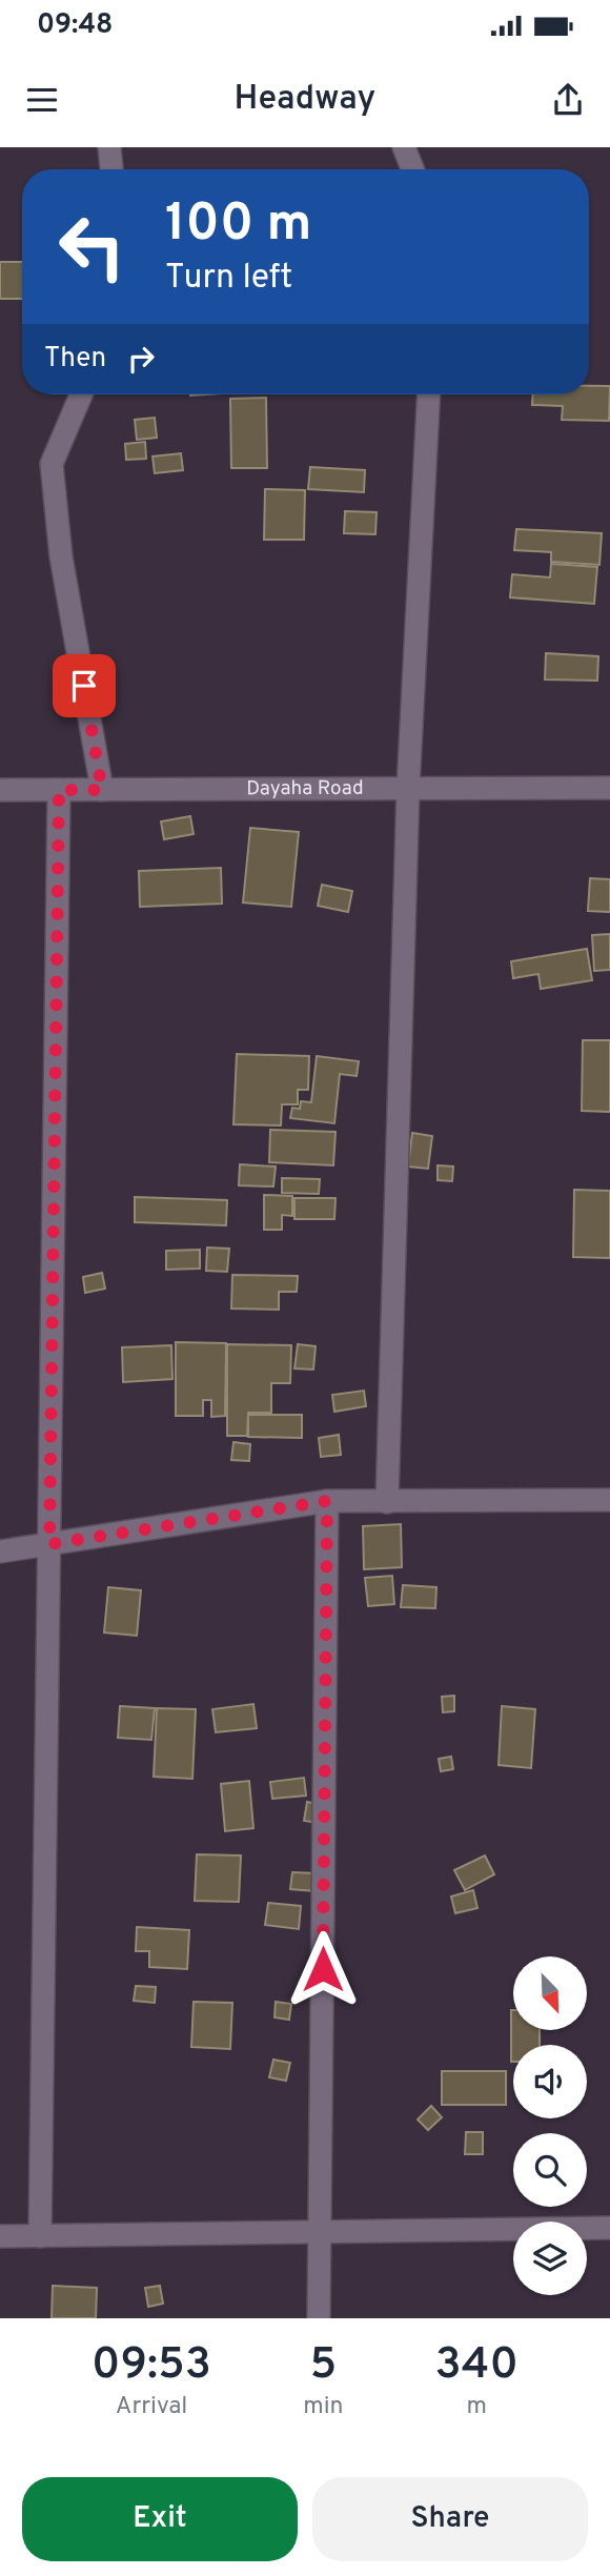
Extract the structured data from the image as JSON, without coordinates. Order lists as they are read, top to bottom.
{
  "streets": {
    "street": ["Dayaha Road"]
  },
  "north": "bottom right",
  "page": {
    "status": "09:48",
    "header": "Headway",
    "turn": ["100 m", "Turn left"],
    "then": "Then",
    "eta": [
      "09:53",
      "Arrival",
      "5",
      "min",
      "340",
      "m"
    ],
    "buttons": ["Exit", "Share"]
  }
}
